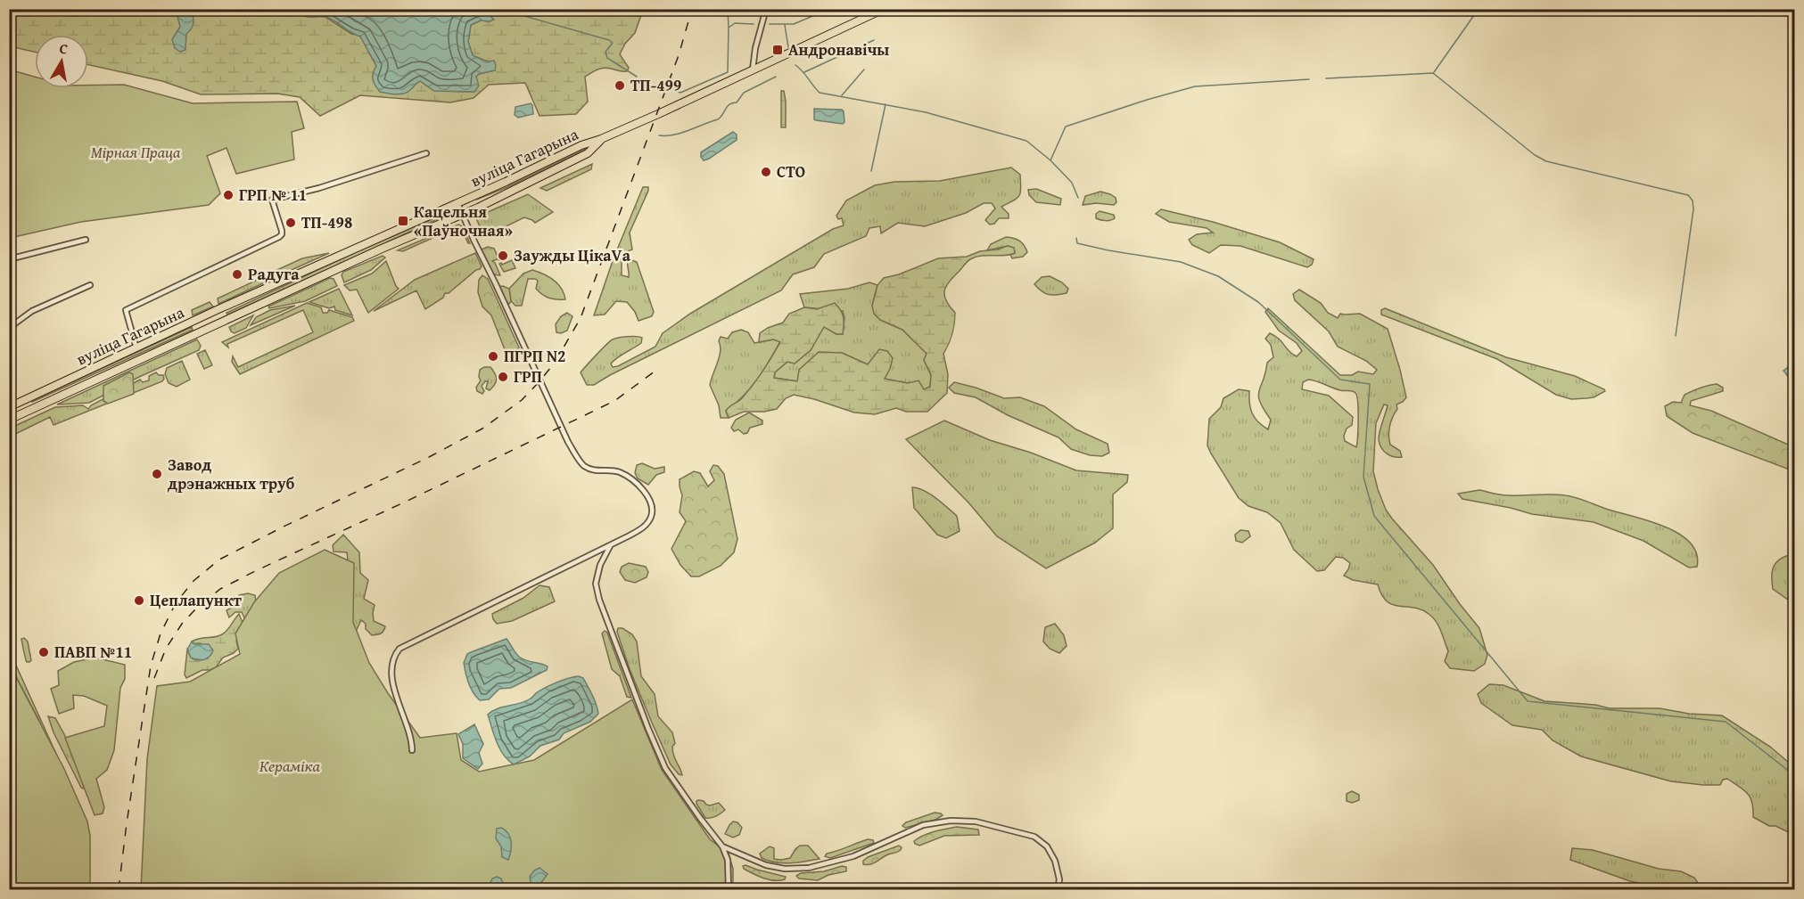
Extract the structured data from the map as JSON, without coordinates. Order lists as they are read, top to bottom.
{
  "streets": {
    "main road": ["вуліца Гагарына"]
  },
  "parks": ["Мірная Праца", "Кераміка"],
  "places": {
    "transit": ["Андронавічы", "Кацельня «Паўночная»"],
    "other": [
      "ТП-499",
      "СТО",
      "ГРП № 11",
      "ТП-498",
      "Заужды ЦікаVа",
      "Радуга",
      "ПГРП N2",
      "ГРП",
      "Завод дрэнажных труб",
      "Цеплапункт",
      "ПАВП №11"
    ]
  },
  "north": "top"
}
